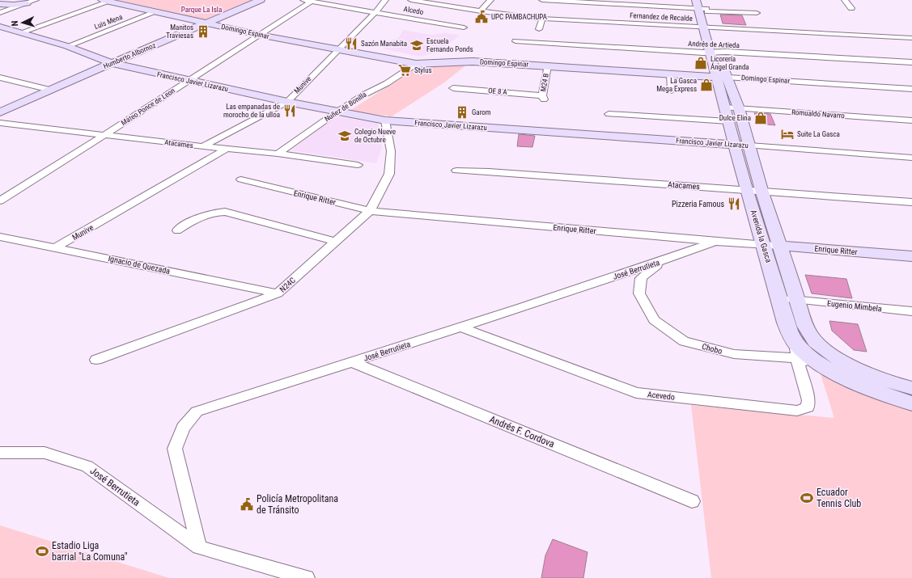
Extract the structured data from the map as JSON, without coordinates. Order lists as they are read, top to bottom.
{
  "streets": {
    "street": [
      "Alcedo",
      "Fernandez de Recalde",
      "Luis Mena",
      "Domingo Espinar",
      "Andrés de Artieda",
      "Humberto Albornoz",
      "Francisco Javier Lizarazu",
      "M24 B",
      "Munive",
      "OE 8 A",
      "Mateo Ponce de Leon",
      "Nuñez de Bonilla",
      "Romualdo Navarro",
      "Atacames",
      "Enrique Ritter",
      "Avenida la Gasca",
      "Ignacio de Quezada",
      "José Berrutieta",
      "N24C",
      "Eugenio Mimbela",
      "Chobo",
      "Acevedo",
      "Andrés F. Cordova"
    ]
  },
  "crossings": [
    ["Alcedo", "Munive"],
    ["Alcedo", "Mateo Ponce de Leon"],
    ["Fernandez de Recalde", "Avenida la Gasca"],
    ["Luis Mena", "Domingo Espinar"],
    ["Luis Mena", "Francisco Javier Lizarazu"],
    ["Domingo Espinar", "Humberto Albornoz"],
    ["Domingo Espinar", "M24 B"],
    ["Domingo Espinar", "Munive"],
    ["Domingo Espinar", "Mateo Ponce de Leon"],
    ["Domingo Espinar", "Nuñez de Bonilla"],
    ["Domingo Espinar", "Avenida la Gasca"],
    ["Andrés de Artieda", "Avenida la Gasca"],
    ["Humberto Albornoz", "Francisco Javier Lizarazu"],
    ["Francisco Javier Lizarazu", "Munive"],
    ["Francisco Javier Lizarazu", "Mateo Ponce de Leon"],
    ["Francisco Javier Lizarazu", "Nuñez de Bonilla"],
    ["Francisco Javier Lizarazu", "Avenida la Gasca"],
    ["Francisco Javier Lizarazu", "N24C"],
    ["M24 B", "OE 8 A"],
    ["Munive", "Atacames"],
    ["Munive", "Ignacio de Quezada"],
    ["Mateo Ponce de Leon", "Atacames"],
    ["Nuñez de Bonilla", "Atacames"],
    ["Romualdo Navarro", "Avenida la Gasca"],
    ["Atacames", "Avenida la Gasca"],
    ["Enrique Ritter", "Avenida la Gasca"],
    ["Enrique Ritter", "José Berrutieta"],
    ["Enrique Ritter", "N24C"],
    ["Avenida la Gasca", "Eugenio Mimbela"],
    ["Avenida la Gasca", "Chobo"],
    ["Avenida la Gasca", "Acevedo"],
    ["Ignacio de Quezada", "N24C"],
    ["José Berrutieta", "Chobo"],
    ["José Berrutieta", "Acevedo"],
    ["José Berrutieta", "Andrés F. Cordova"],
    ["Chobo", "Acevedo"]
  ],
  "parks": ["Parque La Isla"],
  "places": {
    "public building": ["UPC PAMBACHUPA", "Policía Metropolitana de Tránsito"],
    "building": ["Manitos Traviesas", "Garom"],
    "restaurant": ["Sazón Manabita", "Las empanadas de morocho de la ulloa", "Pizzeria Famous"],
    "school or university": ["Escuela Fernando Ponds", "Colegio Nueve de Octubre"],
    "shop": ["Licorería Ángel Granda", "La Gasca Mega Express", "Dulce Elina"],
    "supermarket": ["Stylus"],
    "hotel": ["Suite La Gasca"],
    "sports": ["Ecuador Tennis Club", "Estadio Liga barrial \"La Comuna\""]
  },
  "north": "left"
}
